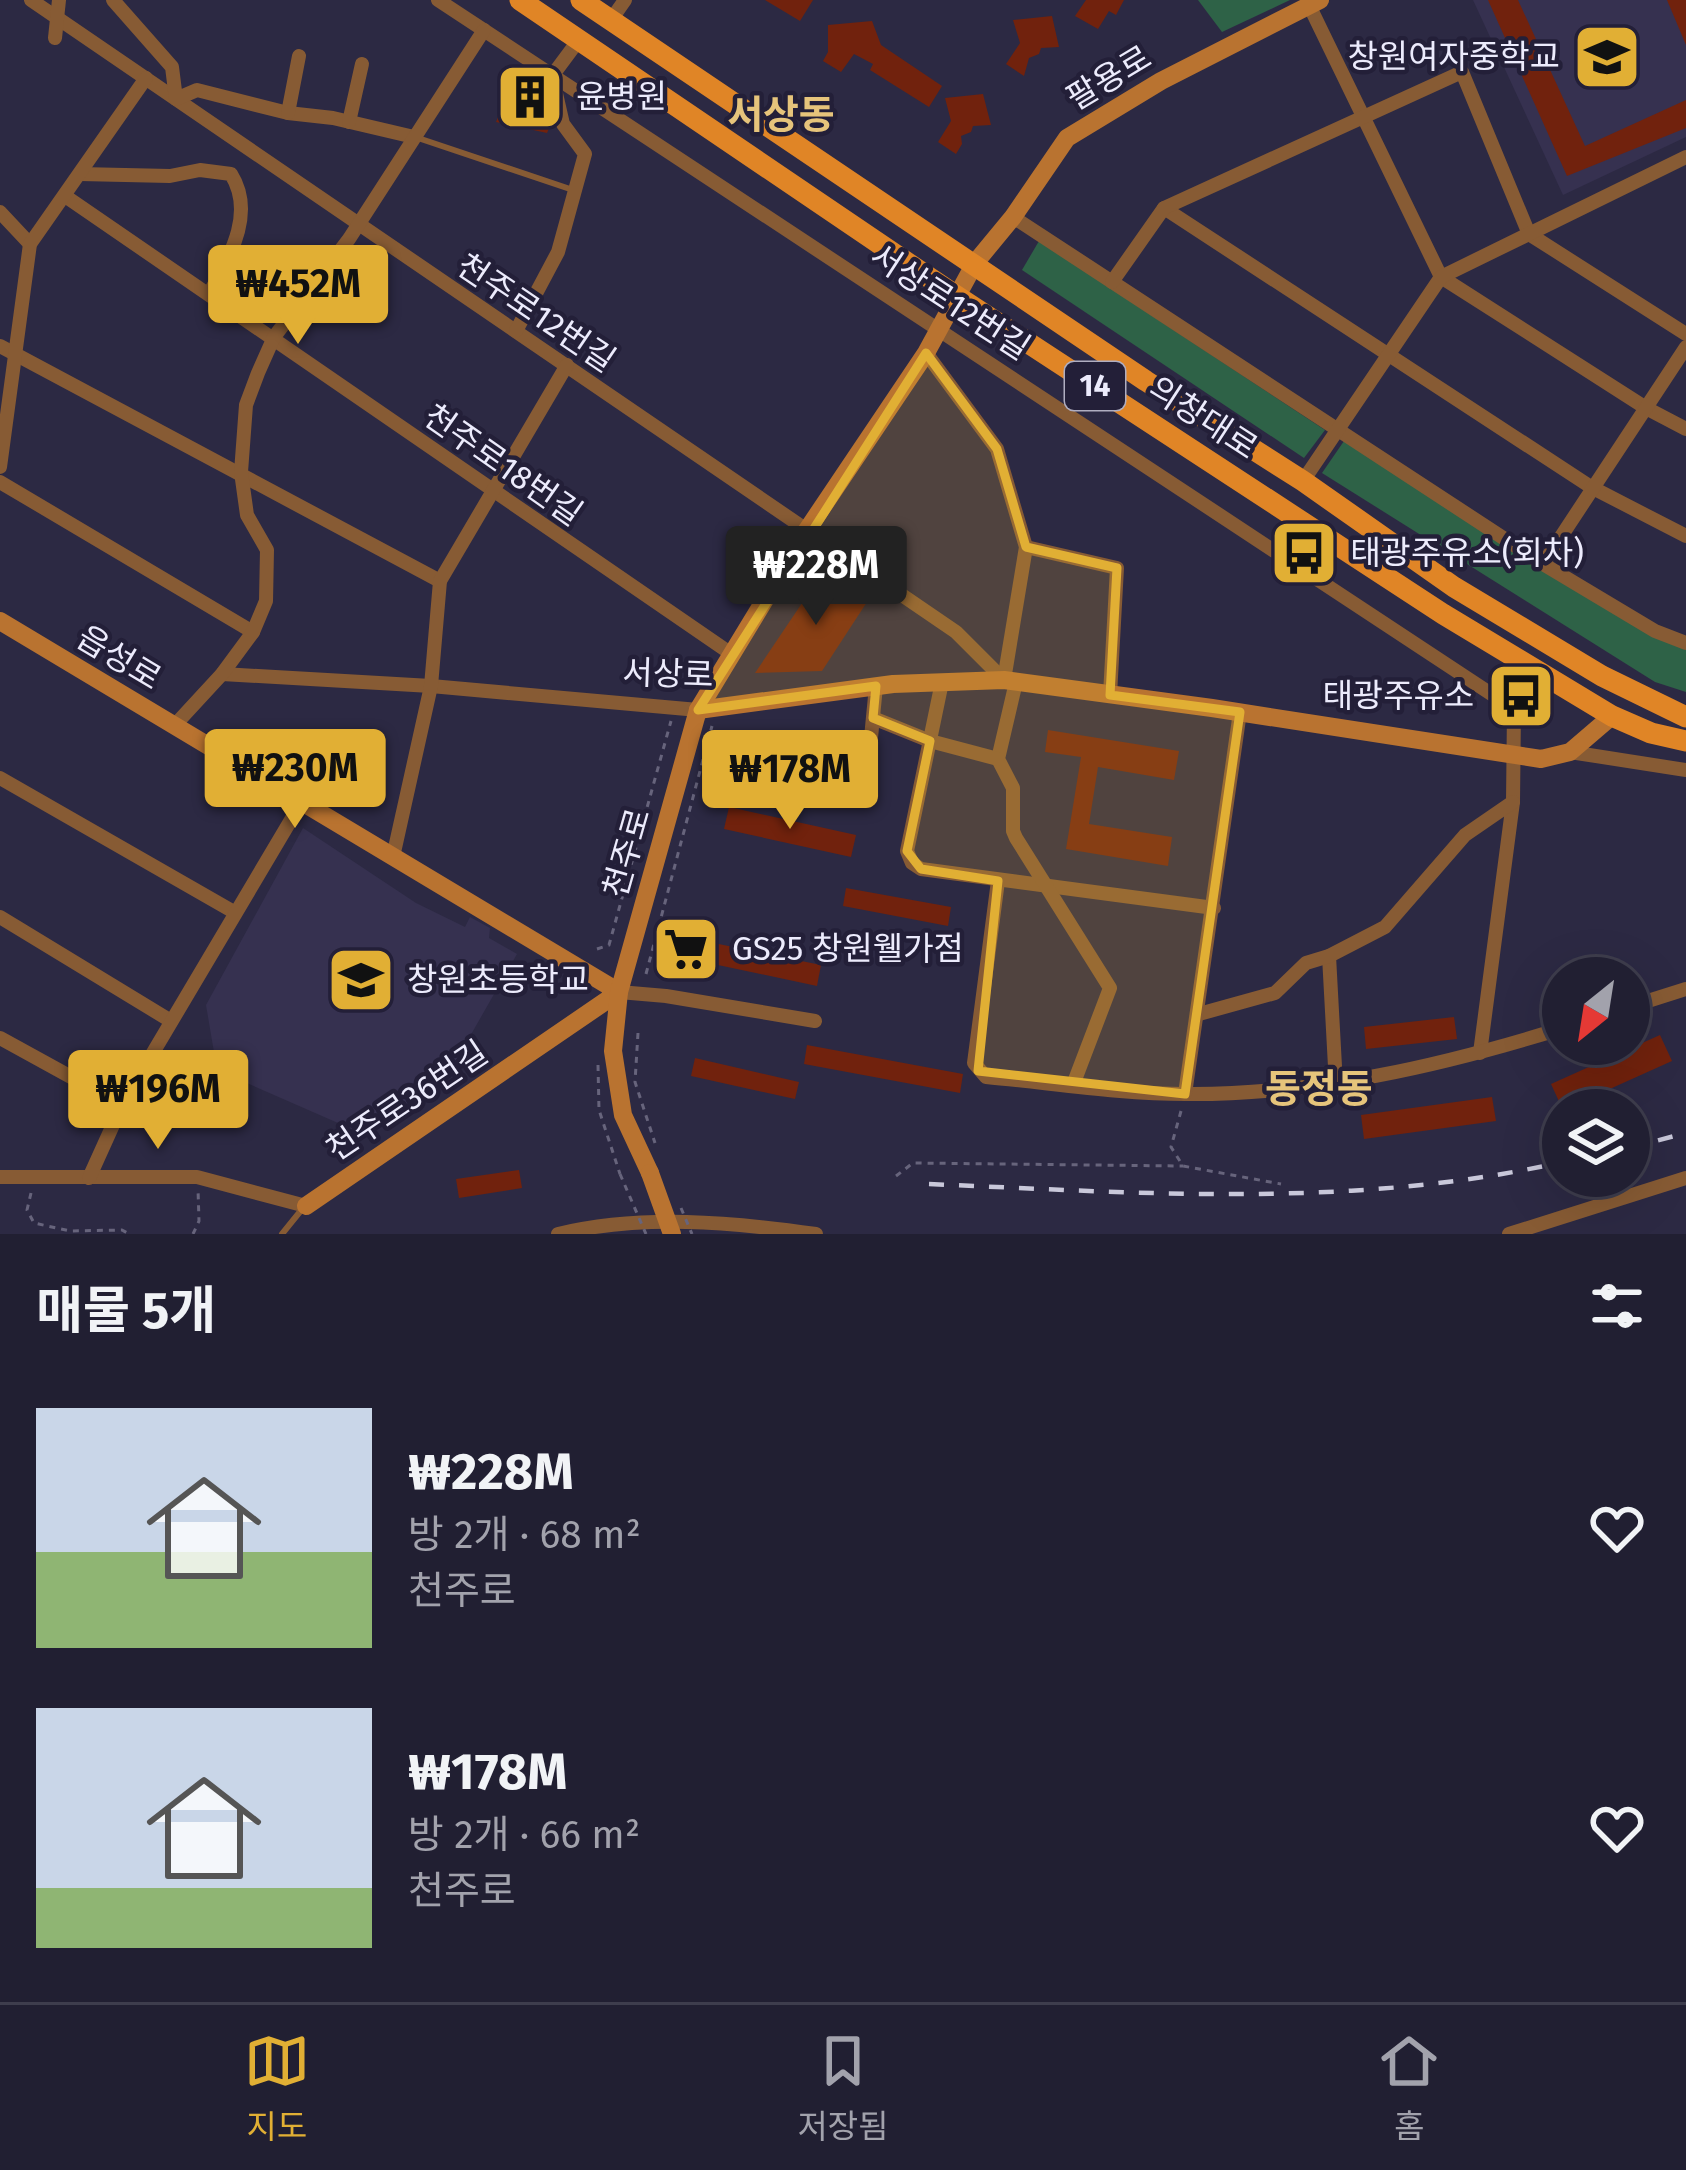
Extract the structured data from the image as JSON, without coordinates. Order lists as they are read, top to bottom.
{
  "streets": {
    "main road": [
      "팔용로",
      "14",
      "의창대로",
      "읍성로",
      "서상로",
      "천주로",
      "천주로36번길"
    ],
    "street": ["서상로12번길", "천주로12번길", "천주로18번길"]
  },
  "crossings": [
    ["팔용로", "의창대로"],
    ["팔용로", "천주로"],
    ["서상로12번길", "서상로"],
    ["서상로12번길", "천주로"],
    ["천주로12번길", "서상로"],
    ["천주로12번길", "천주로"],
    ["의창대로", "천주로"],
    ["천주로18번길", "천주로"],
    ["읍성로", "천주로"],
    ["읍성로", "천주로36번길"],
    ["서상로", "천주로"],
    ["천주로", "천주로36번길"]
  ],
  "districts": ["서상동", "동정동"],
  "places": {
    "school or university": ["창원여자중학교", "창원초등학교"],
    "building": ["윤병원"],
    "bus stop": ["태광주유소(회차)", "태광주유소"],
    "supermarket": ["GS25 창원웰가점"]
  },
  "north": "bottom left",
  "page": {
    "price": [
      "₩452M",
      "₩228M",
      "₩230M",
      "₩178M",
      "₩196M"
    ],
    "heading": "매물 5개",
    "list": [
      {
        "name": "₩228M",
        "note": "방 2개 · 68 m² · 천주로"
      },
      {
        "name": "₩178M",
        "note": "방 2개 · 66 m² · 천주로"
      }
    ],
    "tabs": ["지도", "저장됨", "홈"]
  }
}
